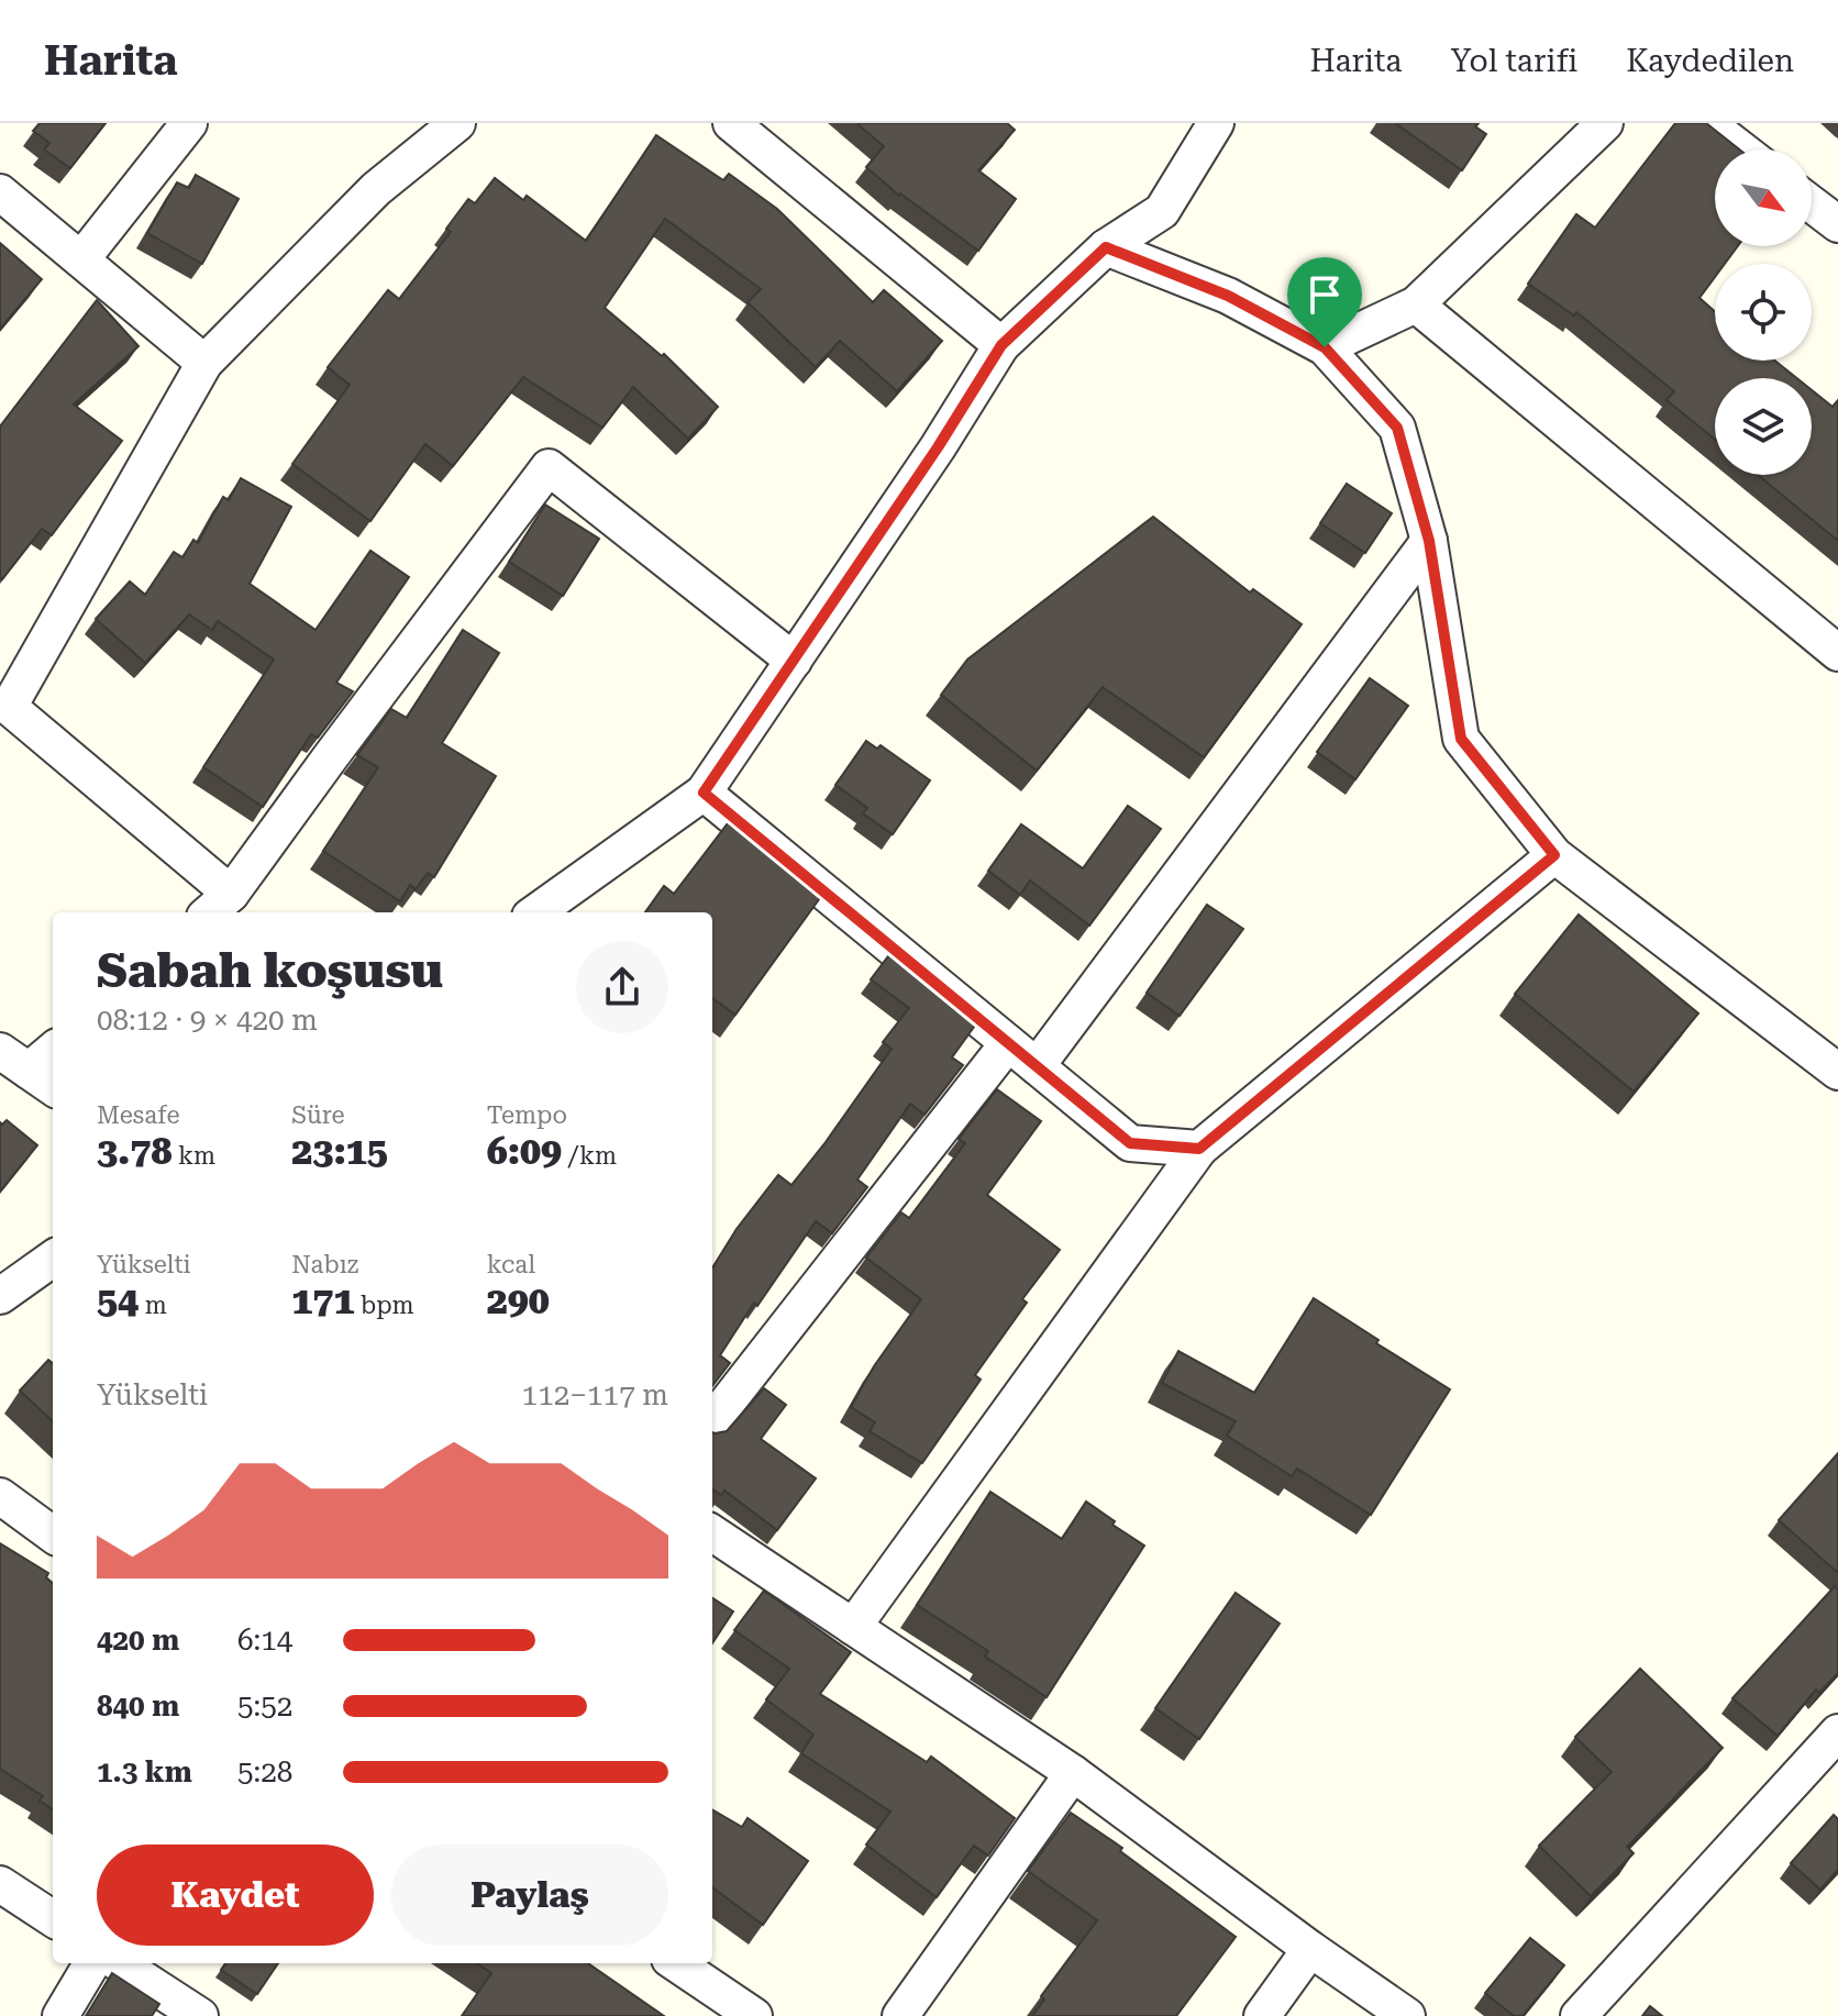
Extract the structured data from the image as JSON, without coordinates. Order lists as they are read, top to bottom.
{
  "north": "bottom right",
  "page": {
    "header": "Harita",
    "nav": ["Harita", "Yol tarifi", "Kaydedilen"],
    "heading": ["Sabah koşusu", "08:12 · 9 × 420 m"],
    "stats": [
      ["Mesafe", "3.78 km"],
      ["Süre", "23:15"],
      ["Tempo", "6:09 /km"],
      ["Yükselti", "54 m"],
      ["Nabız", "171 bpm"],
      ["kcal", "290"]
    ],
    "chart": ["Yükselti", "112–117 m"],
    "list": [
      {
        "name": "420 m",
        "note": "6:14"
      },
      {
        "name": "840 m",
        "note": "5:52"
      },
      {
        "name": "1.3 km",
        "note": "5:28"
      }
    ],
    "buttons": ["Kaydet", "Paylaş"]
  }
}
